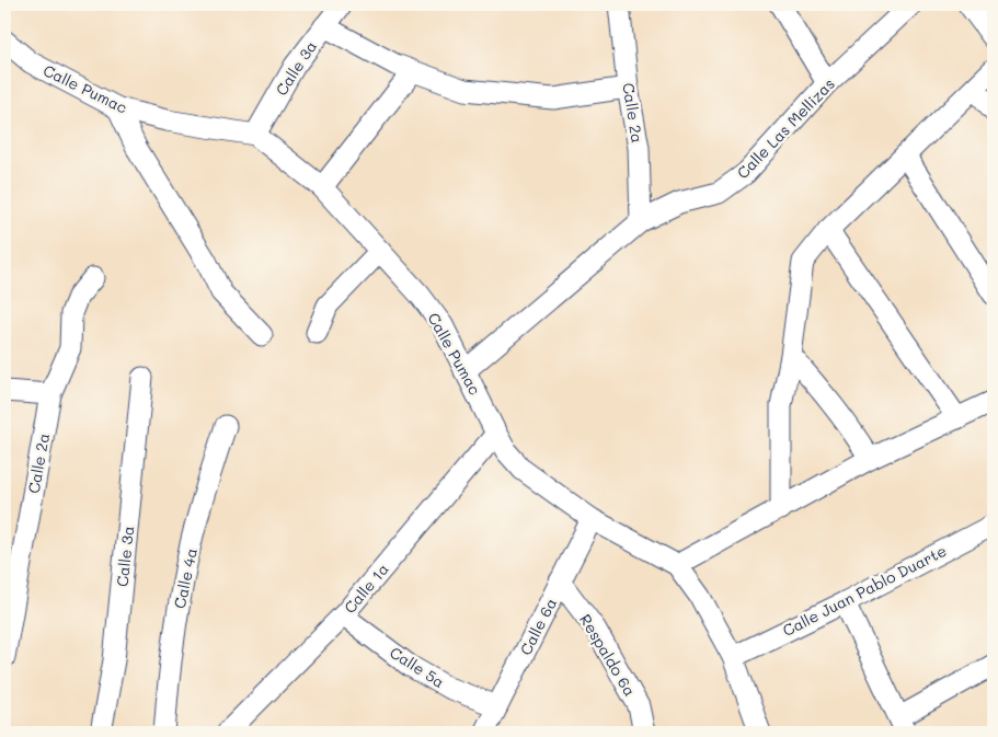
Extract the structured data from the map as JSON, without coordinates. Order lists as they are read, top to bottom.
{
  "streets": {
    "street": [
      "Calle 3a",
      "Calle Pumac",
      "Calle 2a",
      "Calle Las Mellizas",
      "Calle 4a",
      "Calle 1a",
      "Calle Juan Pablo Duarte",
      "Calle 6a",
      "Respaldo 6a",
      "Calle 5a"
    ]
  },
  "crossings": [
    ["Calle 3a", "Calle Pumac"],
    ["Calle Pumac", "Calle Las Mellizas"],
    ["Calle Pumac", "Calle 1a"],
    ["Calle Pumac", "Calle Juan Pablo Duarte"],
    ["Calle Pumac", "Calle 6a"],
    ["Calle 2a", "Calle Las Mellizas"],
    ["Calle 1a", "Calle 5a"],
    ["Calle 6a", "Respaldo 6a"],
    ["Calle 6a", "Calle 5a"]
  ]
}
